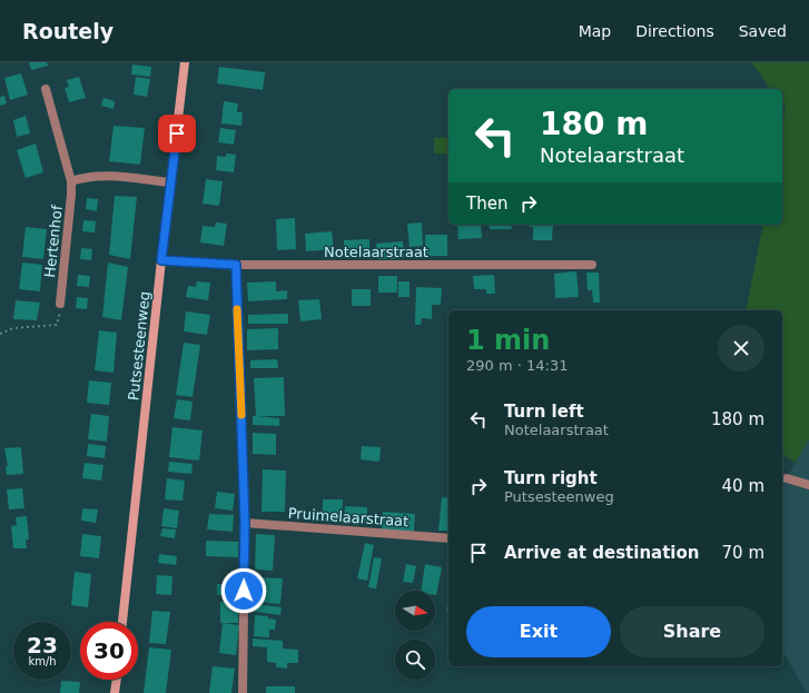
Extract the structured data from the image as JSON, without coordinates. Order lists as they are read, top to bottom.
{
  "streets": {
    "main road": ["Putsesteenweg"],
    "street": ["Hertenhof", "Notelaarstraat", "Pruimelaarstraat"]
  },
  "crossings": [
    ["Notelaarstraat", "Putsesteenweg"]
  ],
  "north": "right",
  "page": {
    "header": "Routely",
    "nav": ["Map", "Directions", "Saved"],
    "turn": ["180 m", "Notelaarstraat"],
    "then": "Then",
    "heading": ["1 min", "290 m · 14:31"],
    "list": [
      {
        "name": "Turn left",
        "note": "Notelaarstraat",
        "value": "180 m"
      },
      {
        "name": "Turn right",
        "note": "Putsesteenweg",
        "value": "40 m"
      },
      {
        "name": "Arrive at destination",
        "value": "70 m"
      }
    ],
    "buttons": ["Exit", "Share"],
    "speed": "23 km/h",
    "limit": "30"
  }
}
